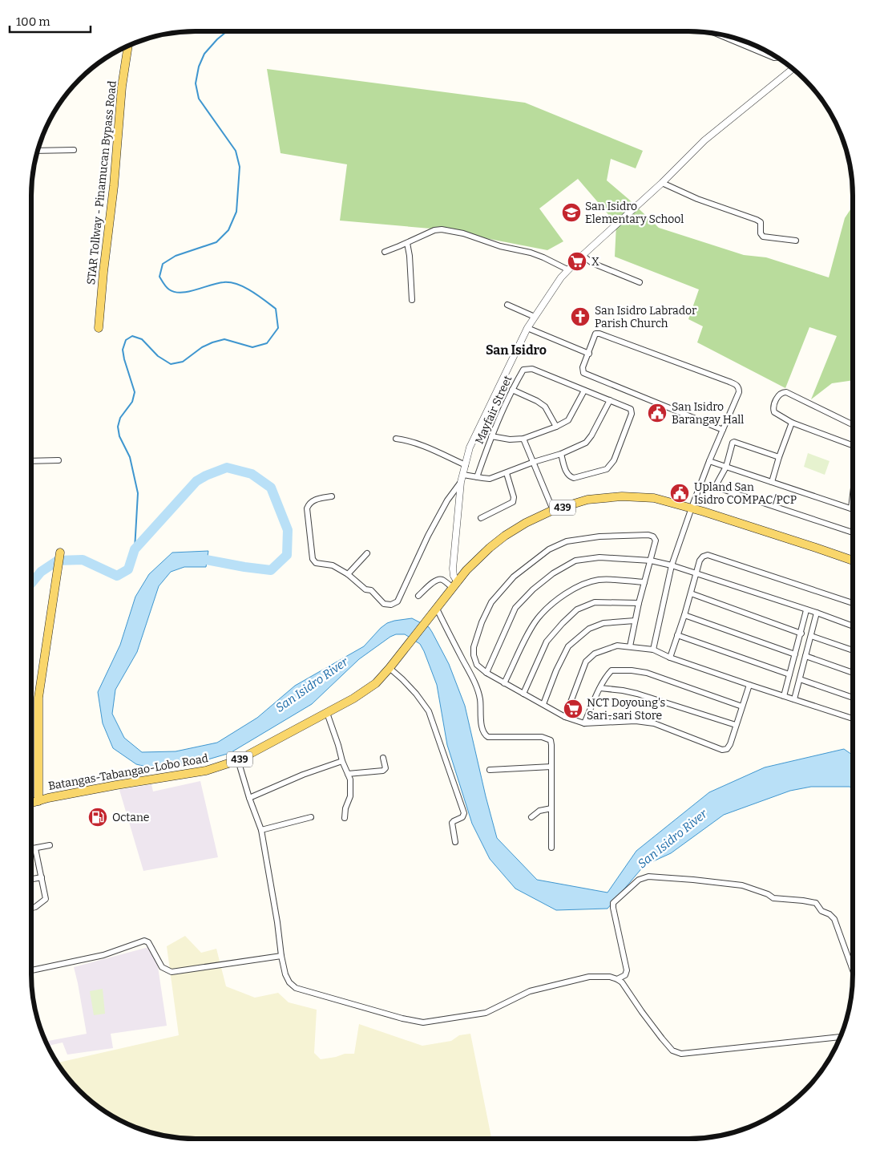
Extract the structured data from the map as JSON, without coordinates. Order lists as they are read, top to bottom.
{
  "streets": {
    "main road": ["STAR Tollway - Pinamucan Bypass Road", "439", "Batangas-Tabangao-Lobo Road"],
    "street": ["Mayfair Street"]
  },
  "crossings": [
    ["439", "Batangas-Tabangao-Lobo Road"]
  ],
  "districts": ["San Isidro"],
  "water": ["San Isidro River"],
  "places": {
    "school or university": ["San Isidro Elementary School"],
    "supermarket": ["X", "NCT Doyoung's Sari-sari Store"],
    "church": ["San Isidro Labrador Parish Church"],
    "public building": ["San Isidro Barangay Hall", "Upland San Isidro COMPAC/PCP"],
    "fuel station": ["Octane"]
  },
  "scale_bar": "100 m"
}
